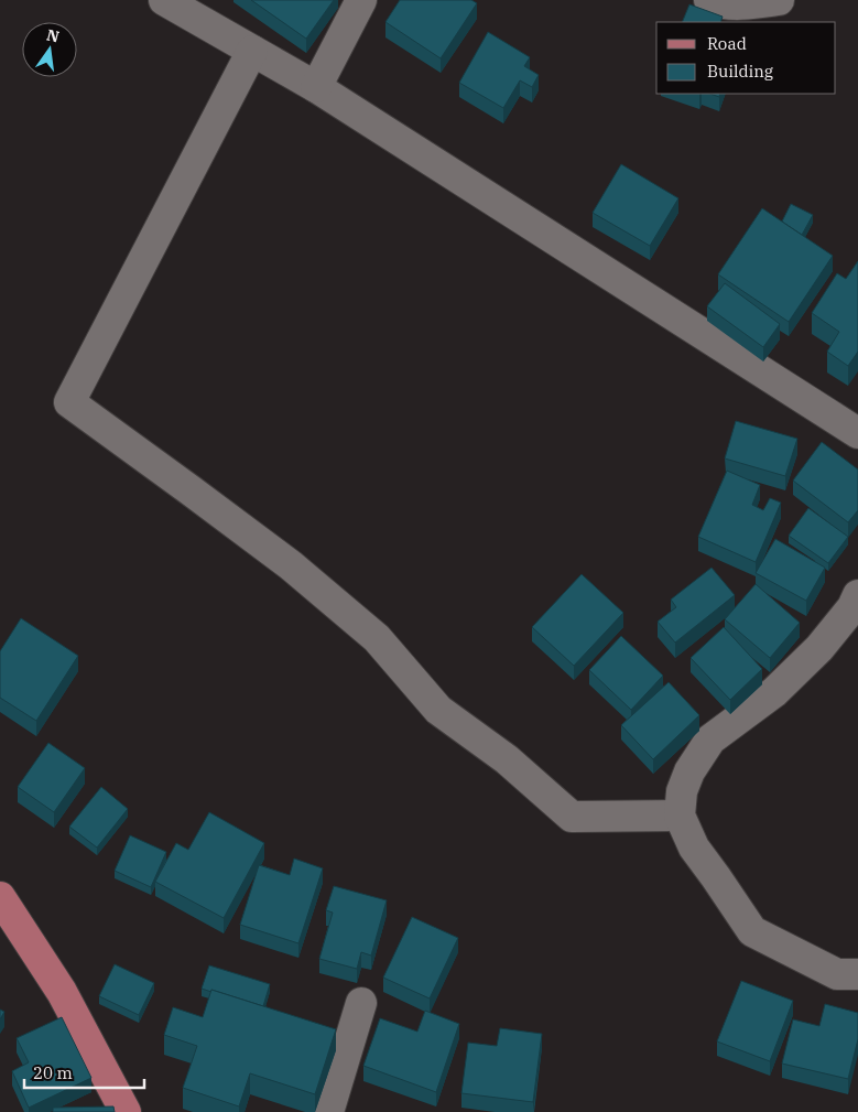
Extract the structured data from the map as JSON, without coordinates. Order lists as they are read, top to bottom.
{
  "legend": ["Road", "Building"],
  "scale_bar": "20 m",
  "north": "top"
}
